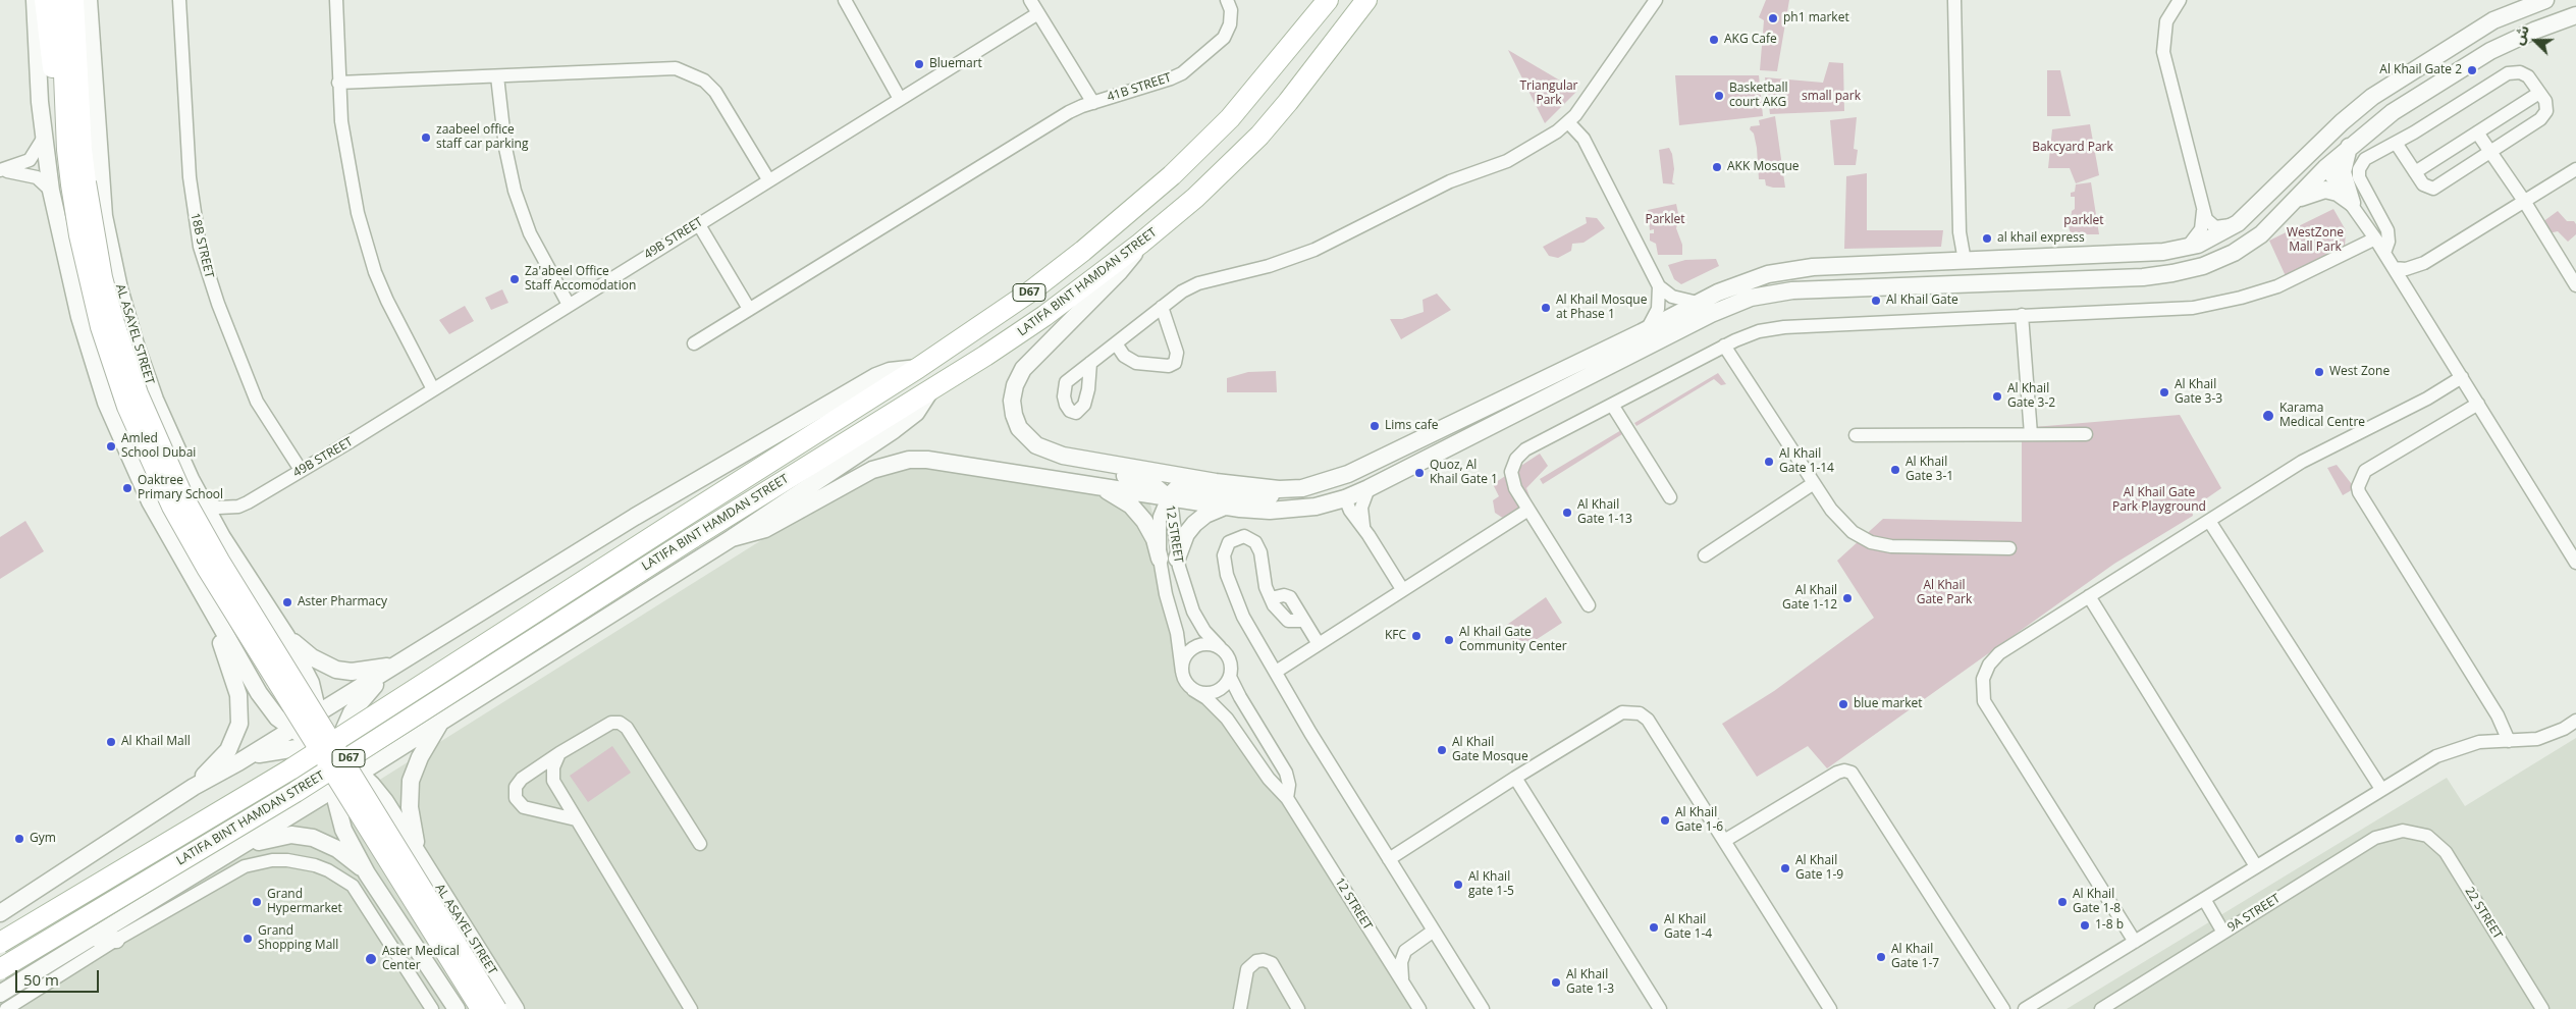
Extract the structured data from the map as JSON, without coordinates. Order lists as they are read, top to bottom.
{
  "streets": {
    "main road": ["LATIFA BINT HAMDAN STREET", "D67"],
    "street": [
      "41B STREET",
      "49B STREET",
      "18B STREET",
      "AL ASAYEL STREET",
      "12 STREET",
      "9A STREET",
      "22 STREET"
    ]
  },
  "crossings": [
    ["49B STREET", "18B STREET"],
    ["49B STREET", "AL ASAYEL STREET"],
    ["9A STREET", "22 STREET"]
  ],
  "parks": [
    "Triangular Park",
    "small park",
    "Bakcyard Park",
    "Parklet",
    "parklet",
    "WestZone Mall Park",
    "Al Khail Gate Park Playground",
    "Al Khail Gate Park"
  ],
  "places": [
    "ph1 market",
    "AKG Cafe",
    "Bluemart",
    "Al Khail Gate 2",
    "Basketball court AKG",
    "zaabeel office staff car parking",
    "AKK Mosque",
    "al khail express",
    "Za'abeel Office Staff Accomodation",
    "Al Khail Gate",
    "Al Khail Mosque at Phase 1",
    "West Zone",
    "Al Khail Gate 3-3",
    "Al Khail Gate 3-2",
    "Karama Medical Centre",
    "Lims cafe",
    "Amled School Dubai",
    "Al Khail Gate 1-14",
    "Al Khail Gate 3-1",
    "Quoz, Al Khail Gate 1",
    "Oaktree Primary School",
    "Al Khail Gate 1-13",
    "Al Khail Gate 1-12",
    "Aster Pharmacy",
    "KFC",
    "Al Khail Gate Community Center",
    "blue market",
    "Al Khail Mall",
    "Al Khail Gate Mosque",
    "Al Khail Gate 1-6",
    "Gym",
    "Al Khail Gate 1-9",
    "Al Khail gate 1-5",
    "Grand Hypermarket",
    "Al Khail Gate 1-8",
    "1-8 b",
    "Al Khail Gate 1-4",
    "Grand Shopping Mall",
    "Al Khail Gate 1-7",
    "Aster Medical Center",
    "Al Khail Gate 1-3"
  ],
  "scale_bar": "50 m",
  "north": "left"
}
